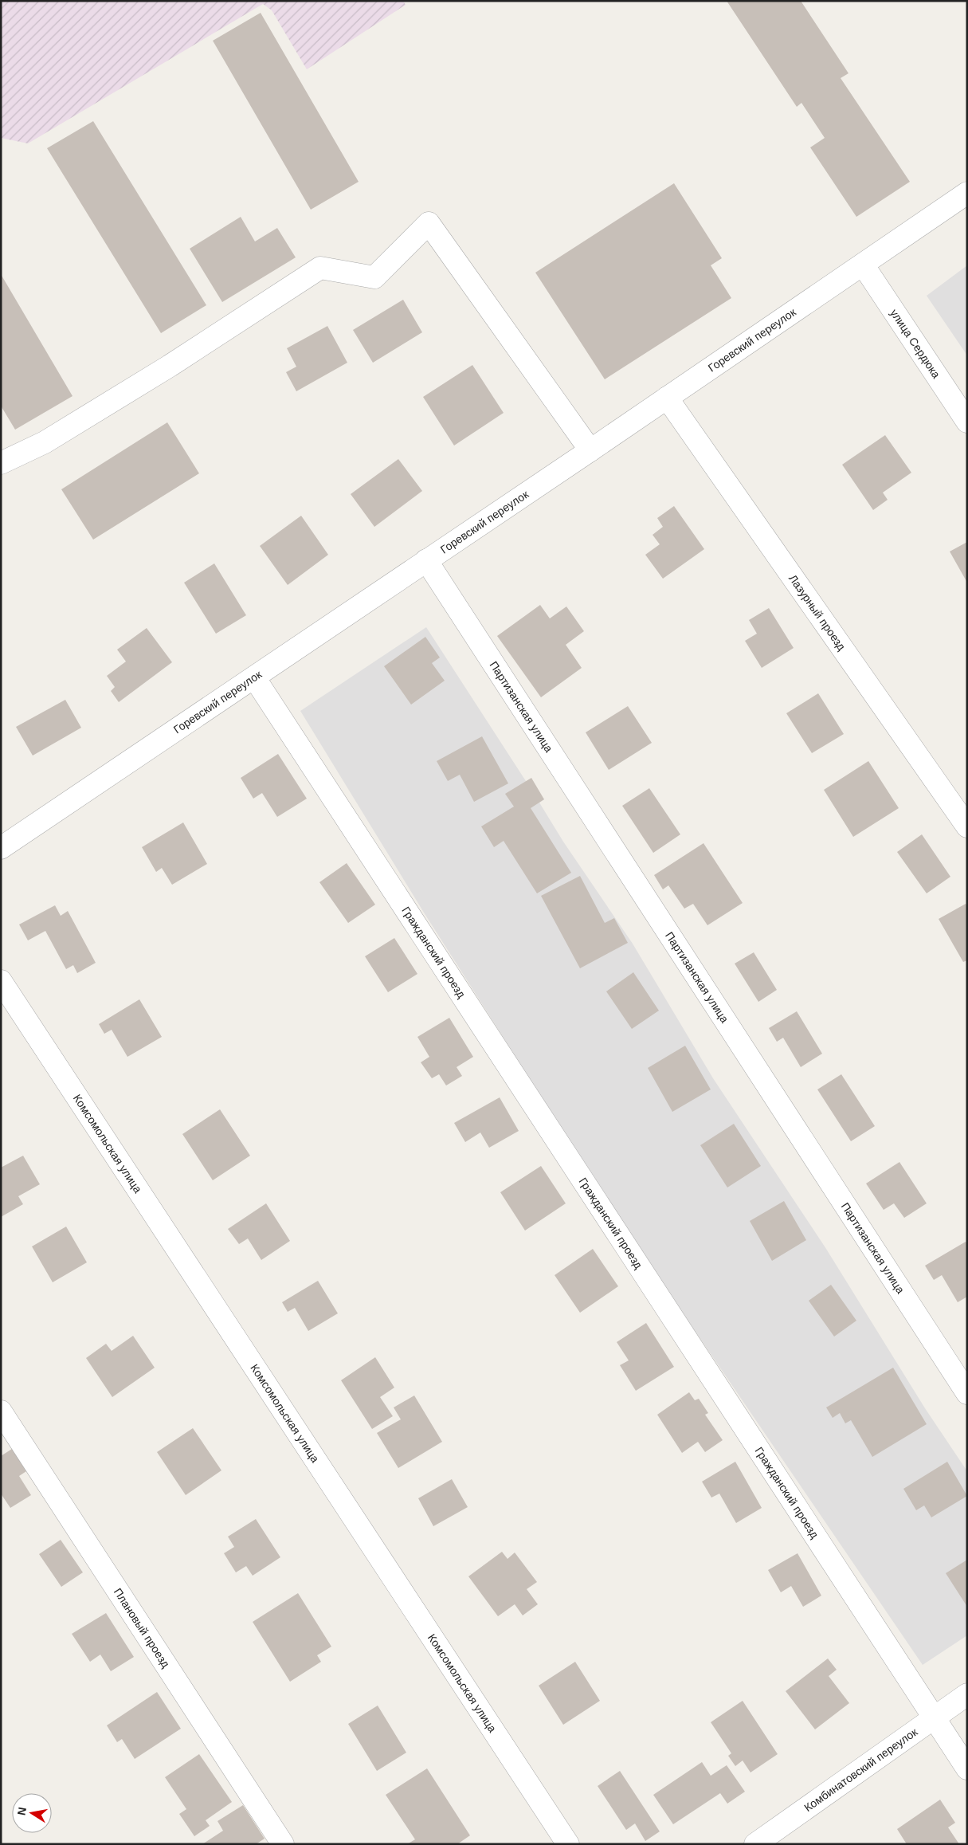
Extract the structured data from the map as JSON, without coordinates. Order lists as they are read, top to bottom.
{
  "streets": {
    "street": [
      "Горевский переулок",
      "улица Сердюка",
      "Лазурный проезд",
      "Партизанская улица",
      "Гражданский проезд",
      "Комсомольская улица",
      "Плановый проезд",
      "Комбинатовский переулок"
    ]
  },
  "crossings": [
    ["Горевский переулок", "улица Сердюка"],
    ["Горевский переулок", "Лазурный проезд"],
    ["Горевский переулок", "Партизанская улица"],
    ["Горевский переулок", "Гражданский проезд"],
    ["Гражданский проезд", "Комбинатовский переулок"]
  ],
  "north": "left"
}
